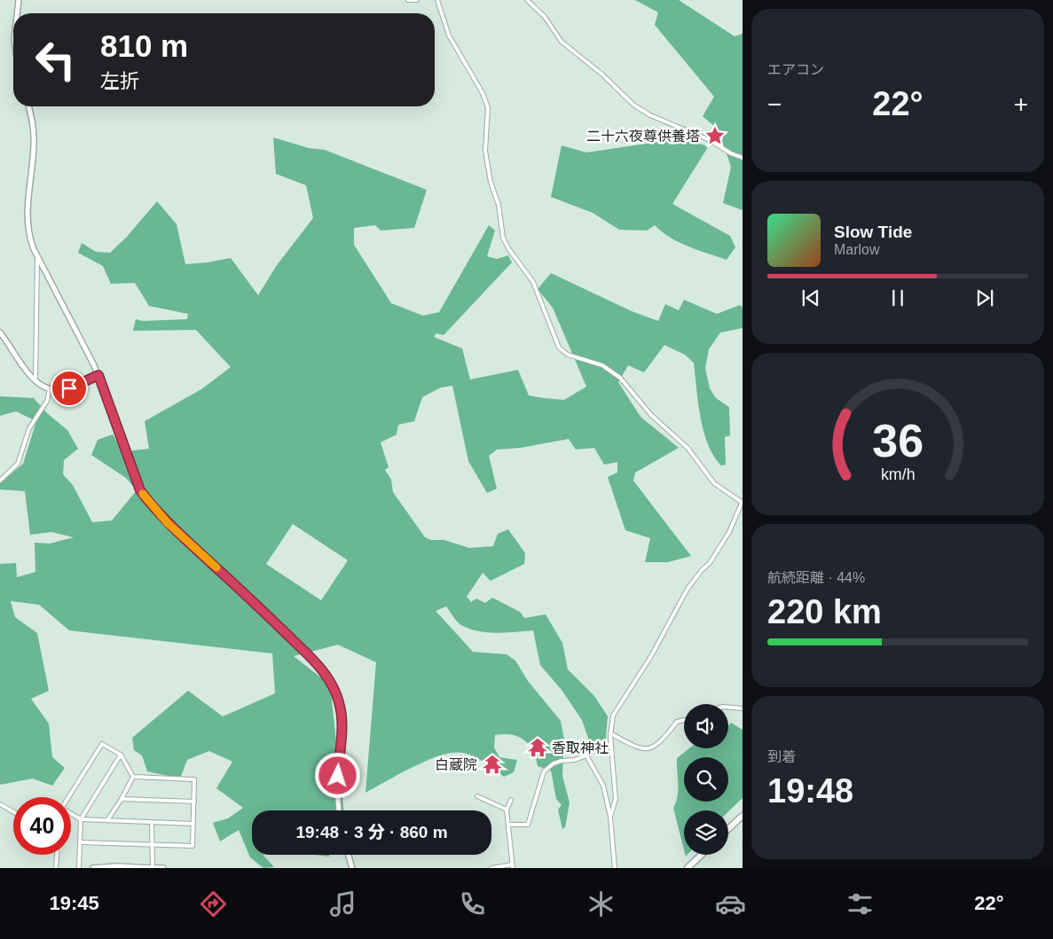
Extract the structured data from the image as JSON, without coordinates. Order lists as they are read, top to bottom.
{
  "places": {
    "place": ["二十六夜尊供養塔"],
    "temple": ["香取神社", "白蔵院"]
  },
  "page": {
    "tile": [
      "エアコン",
      ["航続距離 · 44%", "220 km"],
      ["到着", "19:48"]
    ],
    "turn": ["810 m", "左折"],
    "heat": ["−", "22°", "+"],
    "song": ["Slow Tide", "Marlow"],
    "limit": "40",
    "trip": "19:48 · 3 分 · 860 m",
    "tabs": ["19:45", "22°"],
    "gauge": ["36", "km/h"]
  }
}
